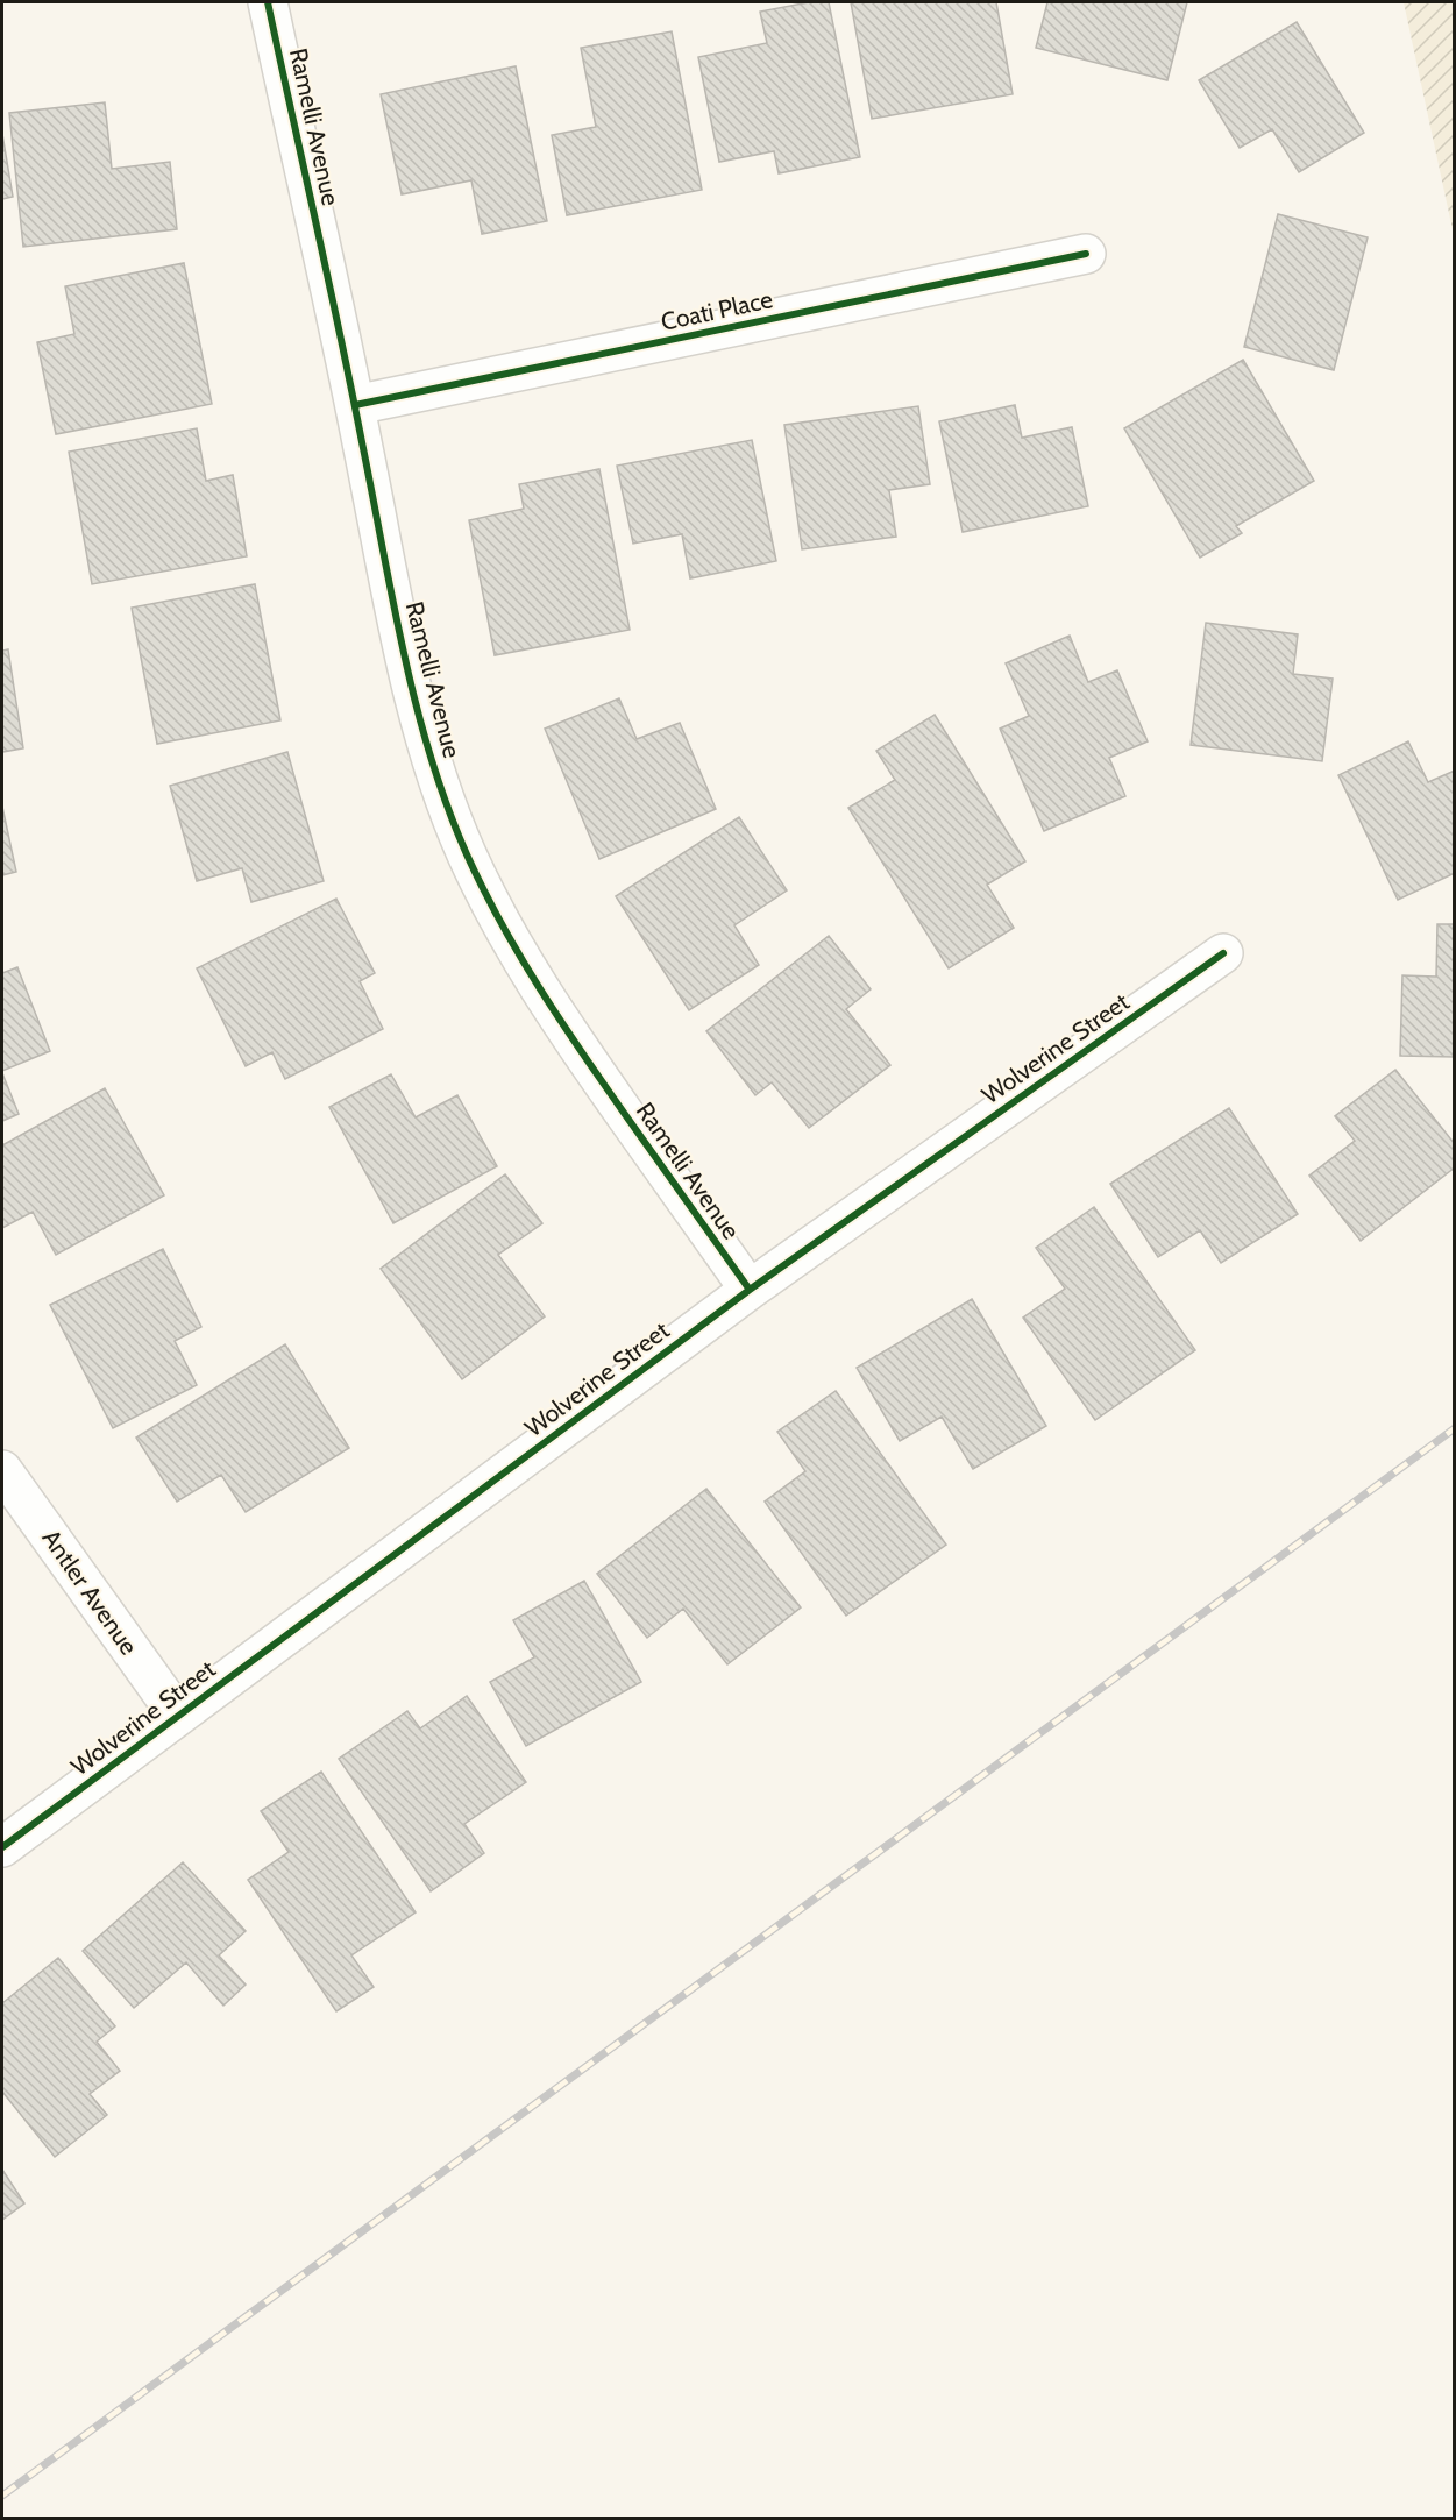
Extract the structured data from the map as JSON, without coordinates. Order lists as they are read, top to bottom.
{
  "streets": {
    "street": [
      "Ramelli Avenue",
      "Coati Place",
      "Wolverine Street",
      "Antler Avenue"
    ]
  },
  "crossings": [
    ["Ramelli Avenue", "Coati Place"],
    ["Ramelli Avenue", "Wolverine Street"],
    ["Wolverine Street", "Antler Avenue"]
  ]
}
